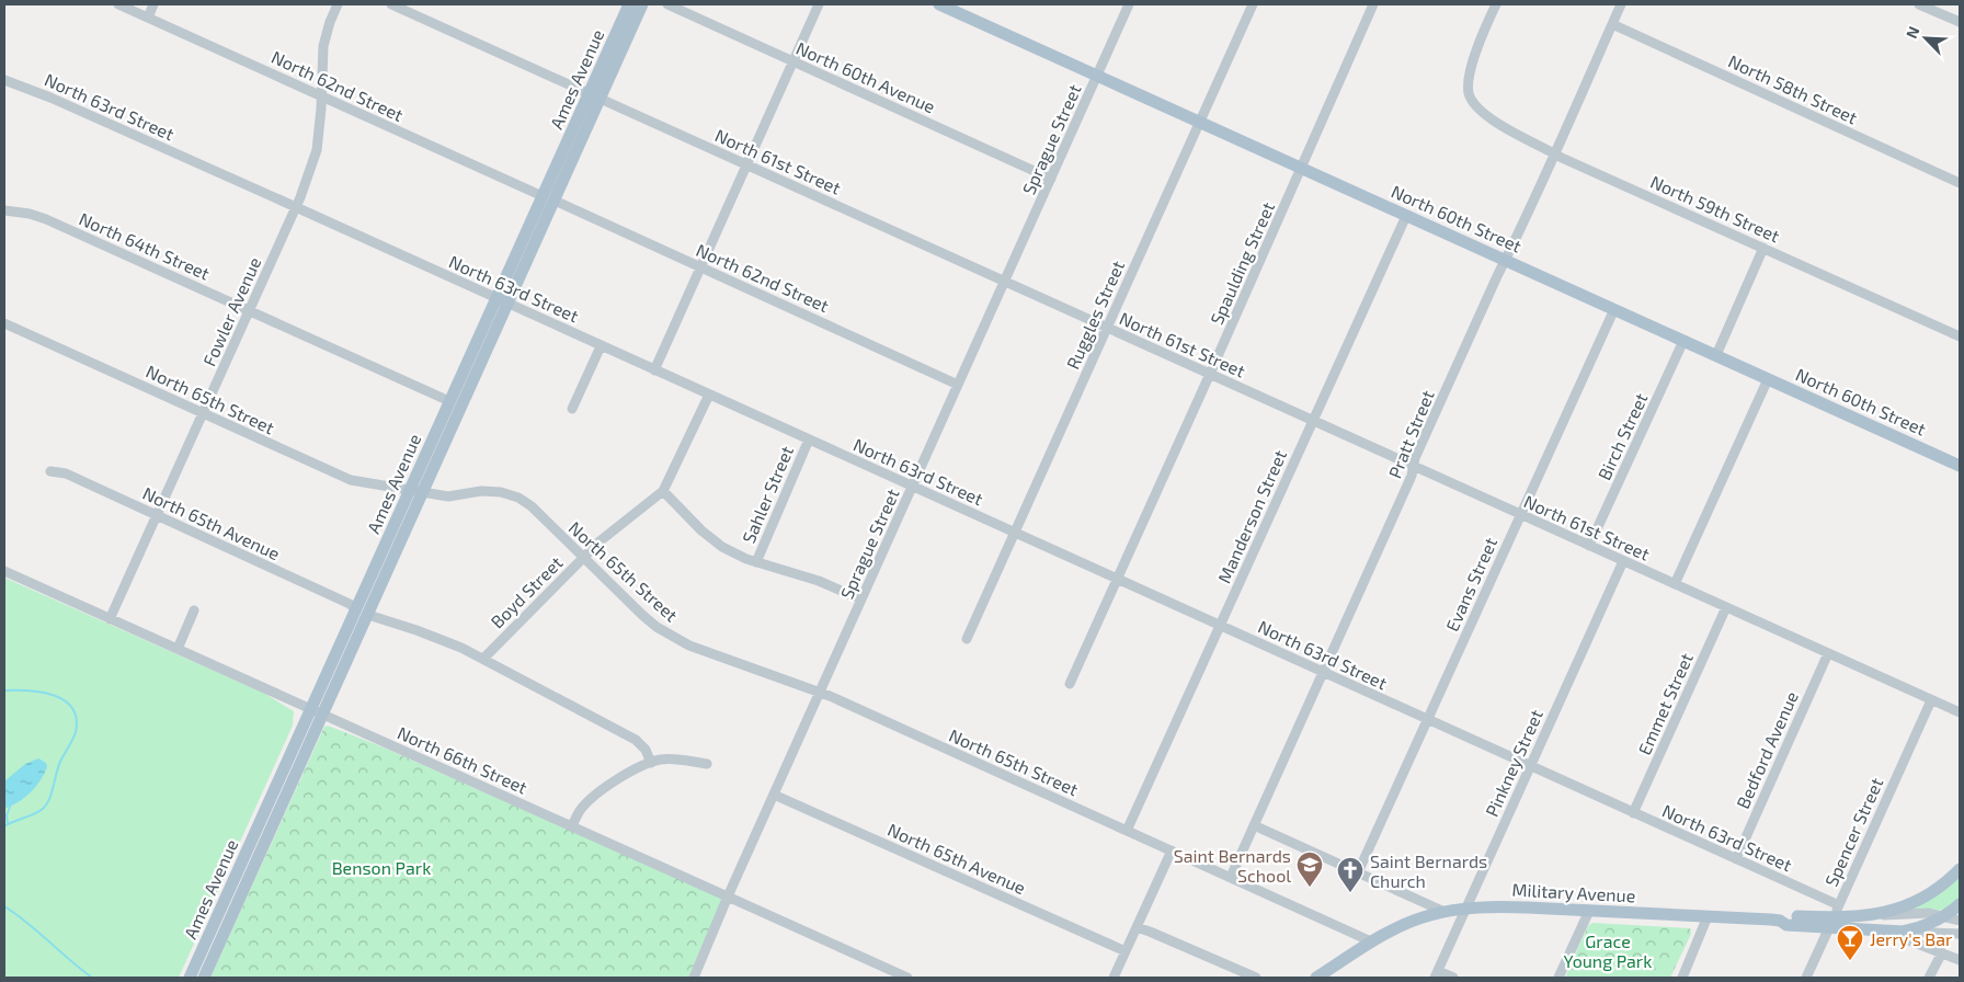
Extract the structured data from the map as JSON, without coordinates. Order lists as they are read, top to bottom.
{
  "streets": {
    "main road": ["Ames Avenue", "North 60th Street", "Military Avenue"],
    "street": [
      "North 60th Avenue",
      "North 62nd Street",
      "North 58th Street",
      "North 63rd Street",
      "Sprague Street",
      "North 61st Street",
      "North 59th Street",
      "North 64th Street",
      "Spaulding Street",
      "Fowler Avenue",
      "Ruggles Street",
      "North 65th Street",
      "Pratt Street",
      "Birch Street",
      "Sahler Street",
      "Manderson Street",
      "North 65th Avenue",
      "Evans Street",
      "Boyd Street",
      "Emmet Street",
      "Bedford Avenue",
      "North 66th Street",
      "Pinkney Street",
      "Spencer Street"
    ]
  },
  "crossings": [
    ["North 60th Avenue", "Sprague Street"],
    ["Ames Avenue", "North 62nd Street"],
    ["Ames Avenue", "North 63rd Street"],
    ["Ames Avenue", "North 61st Street"],
    ["Ames Avenue", "North 64th Street"],
    ["Ames Avenue", "North 65th Street"],
    ["Ames Avenue", "North 65th Avenue"],
    ["Ames Avenue", "North 66th Street"],
    ["North 62nd Street", "Sprague Street"],
    ["North 62nd Street", "Fowler Avenue"],
    ["North 58th Street", "Pratt Street"],
    ["North 63rd Street", "Sprague Street"],
    ["North 63rd Street", "Spaulding Street"],
    ["North 63rd Street", "Fowler Avenue"],
    ["North 63rd Street", "Ruggles Street"],
    ["North 63rd Street", "Pratt Street"],
    ["North 63rd Street", "Sahler Street"],
    ["North 63rd Street", "Manderson Street"],
    ["North 63rd Street", "Evans Street"],
    ["North 63rd Street", "Boyd Street"],
    ["North 63rd Street", "Emmet Street"],
    ["North 63rd Street", "Bedford Avenue"],
    ["North 63rd Street", "Pinkney Street"],
    ["North 63rd Street", "Spencer Street"],
    ["Sprague Street", "North 61st Street"],
    ["Sprague Street", "North 60th Street"],
    ["Sprague Street", "North 65th Street"],
    ["Sprague Street", "North 65th Avenue"],
    ["Sprague Street", "North 66th Street"],
    ["North 61st Street", "Spaulding Street"],
    ["North 61st Street", "Ruggles Street"],
    ["North 61st Street", "Pratt Street"],
    ["North 61st Street", "Birch Street"],
    ["North 61st Street", "Manderson Street"],
    ["North 61st Street", "Evans Street"],
    ["North 61st Street", "Emmet Street"],
    ["North 61st Street", "Bedford Avenue"],
    ["North 61st Street", "Pinkney Street"],
    ["North 61st Street", "Spencer Street"],
    ["North 59th Street", "Pratt Street"],
    ["North 60th Street", "Spaulding Street"],
    ["North 60th Street", "Ruggles Street"],
    ["North 60th Street", "Pratt Street"],
    ["North 60th Street", "Birch Street"],
    ["North 60th Street", "Manderson Street"],
    ["North 60th Street", "Evans Street"],
    ["North 64th Street", "Fowler Avenue"],
    ["Fowler Avenue", "North 65th Street"],
    ["Fowler Avenue", "North 65th Avenue"],
    ["Fowler Avenue", "North 66th Street"],
    ["North 65th Street", "Pratt Street"],
    ["North 65th Street", "Manderson Street"],
    ["North 65th Street", "Boyd Street"],
    ["North 65th Street", "Military Avenue"],
    ["North 65th Avenue", "Boyd Street"],
    ["Pinkney Street", "Military Avenue"],
    ["Spencer Street", "Military Avenue"]
  ],
  "parks": ["Benson Park", "Grace Young Park"],
  "places": {
    "school or university": ["Saint Bernards School"],
    "church": ["Saint Bernards Church"],
    "bar": ["Jerry's Bar"]
  },
  "north": "top left"
}
